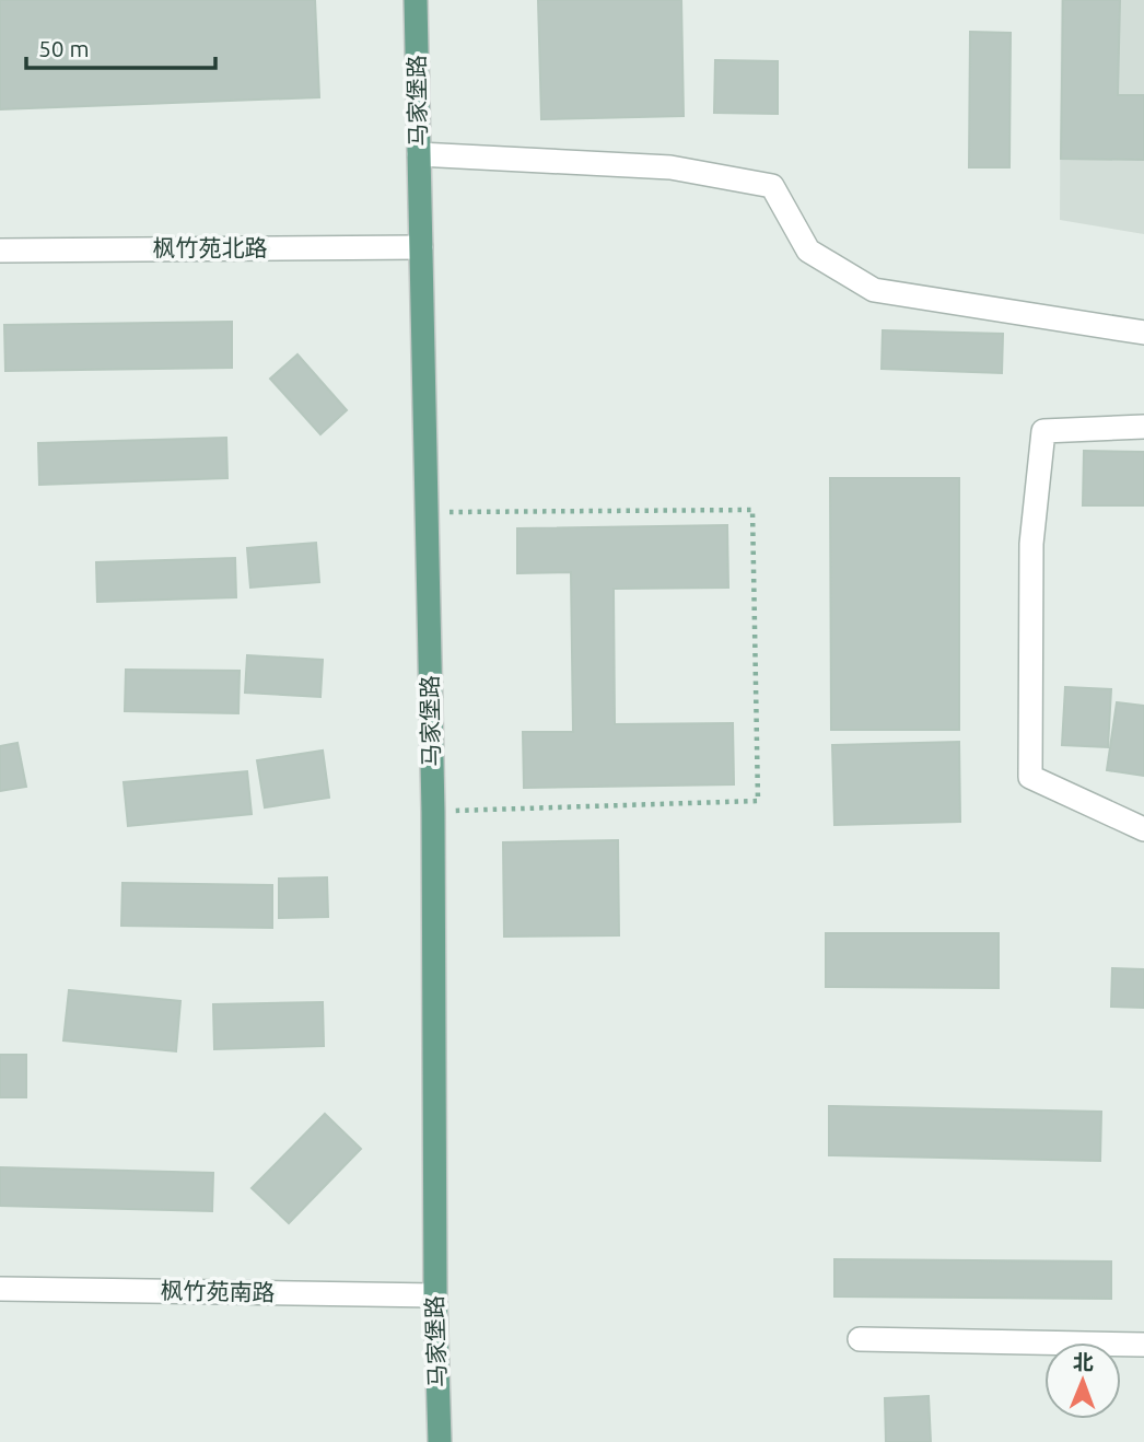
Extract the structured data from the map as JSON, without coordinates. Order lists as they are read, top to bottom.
{
  "streets": {
    "main road": ["马家堡路"],
    "street": ["枫竹苑北路", "枫竹苑南路"]
  },
  "crossings": [
    ["马家堡路", "枫竹苑北路"],
    ["马家堡路", "枫竹苑南路"]
  ],
  "scale_bar": "50 m",
  "north": "top"
}
